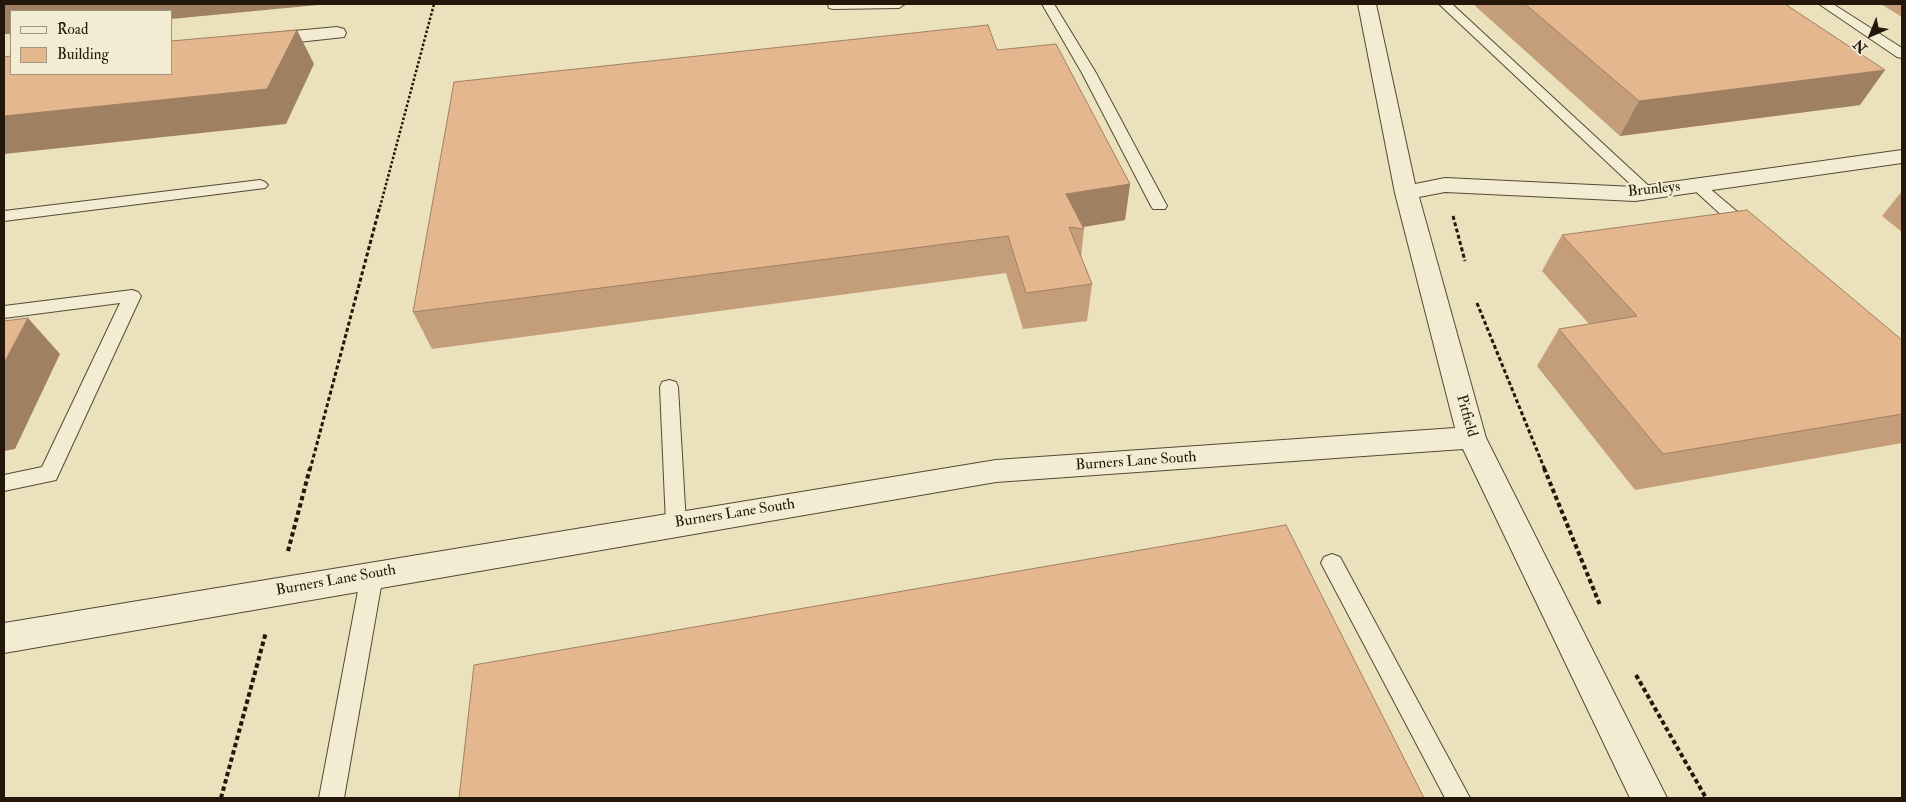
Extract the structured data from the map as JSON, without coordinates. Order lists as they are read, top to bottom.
{
  "streets": {
    "street": ["Brunleys", "Pitfield", "Burners Lane South"]
  },
  "crossings": [
    ["Brunleys", "Pitfield"],
    ["Pitfield", "Burners Lane South"]
  ],
  "legend": ["Road", "Building"],
  "north": "bottom left"
}
